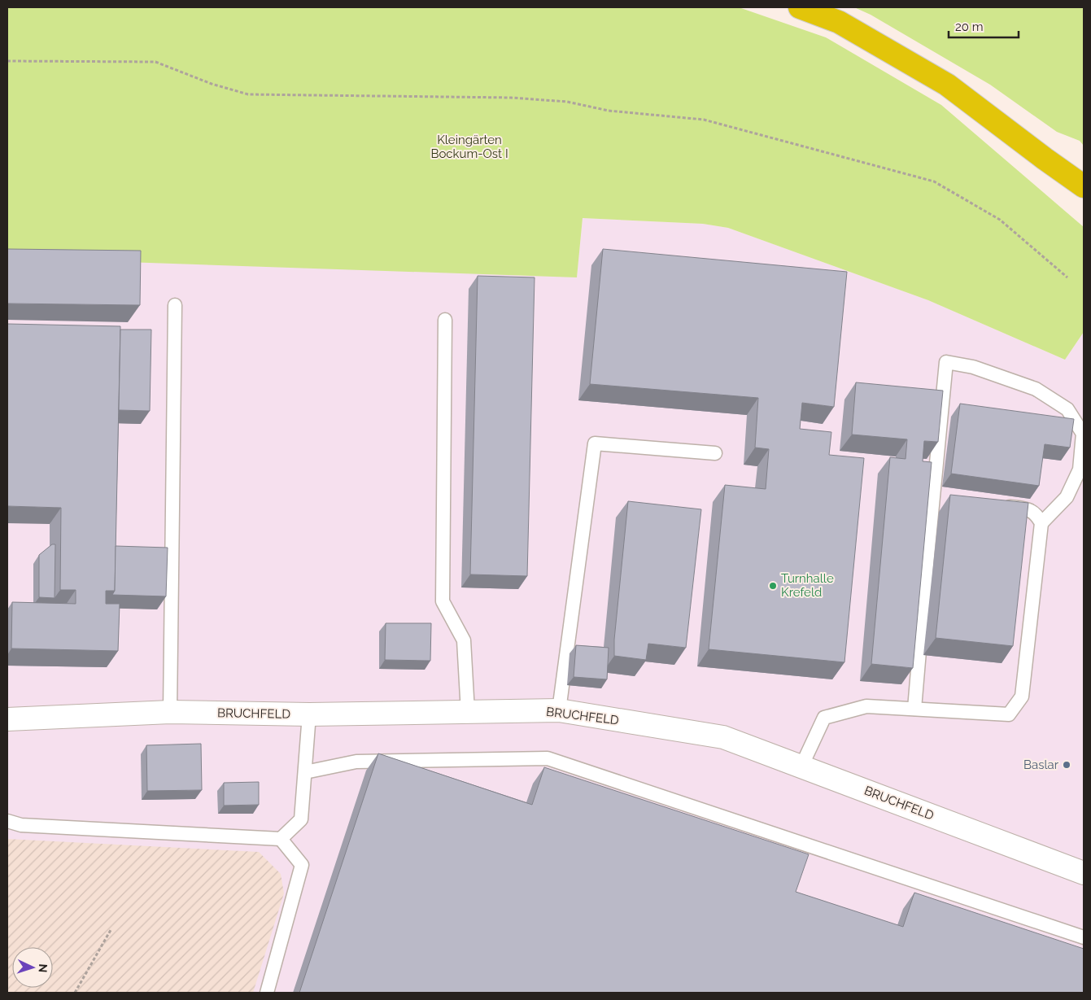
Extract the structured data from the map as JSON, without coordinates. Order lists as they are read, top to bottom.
{
  "streets": {
    "street": ["BRUCHFELD"]
  },
  "parks": ["Kleingärten Bockum-Ost I"],
  "places": ["Turnhalle Krefeld", "Baslar"],
  "scale_bar": "20 m",
  "north": "right"
}
